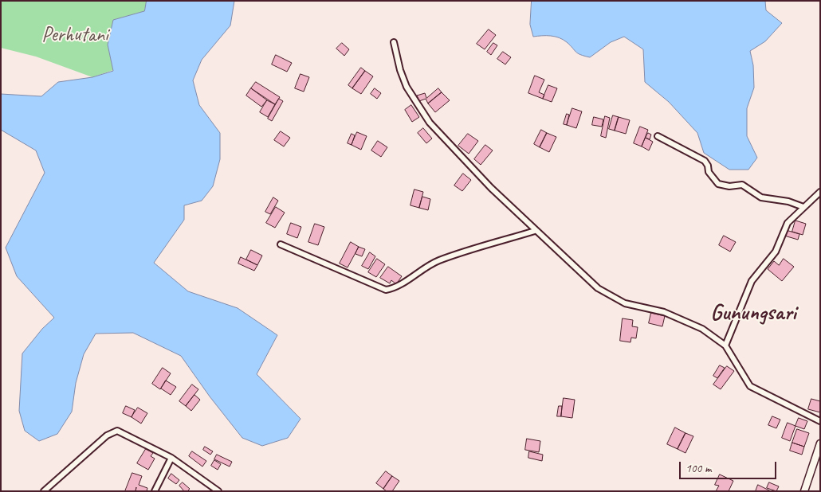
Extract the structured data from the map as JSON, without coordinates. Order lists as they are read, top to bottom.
{
  "districts": ["Gunungsari"],
  "parks": ["Perhutani"],
  "scale_bar": "100 m"
}
